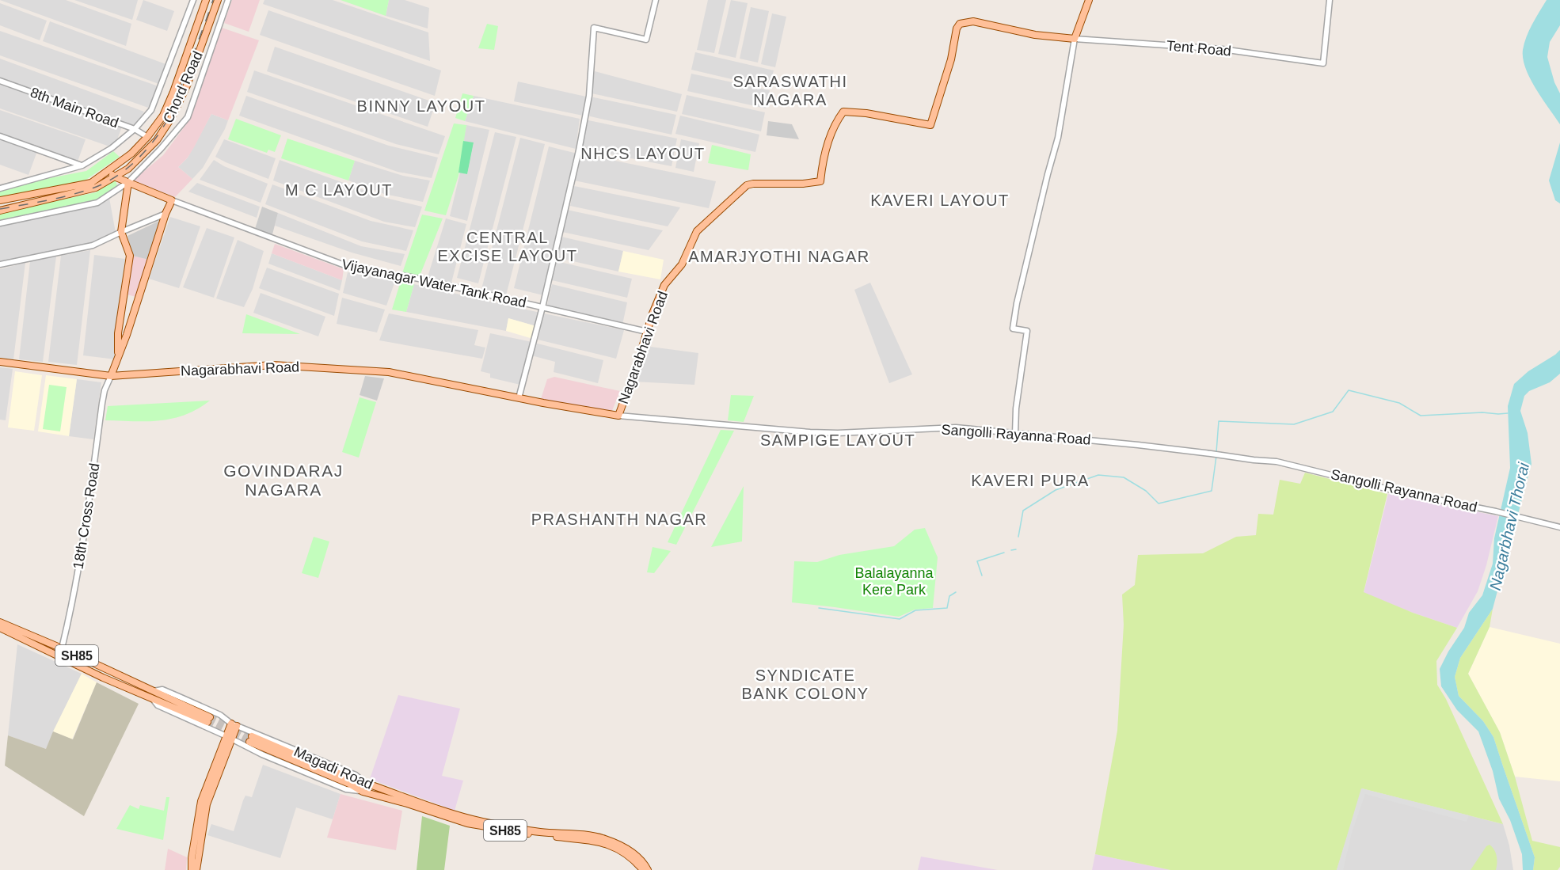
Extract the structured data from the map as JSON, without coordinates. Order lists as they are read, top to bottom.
{
  "streets": {
    "main road": [
      "Chord Road",
      "Nagarabhavi Road",
      "SH85",
      "Magadi Road"
    ],
    "street": [
      "Tent Road",
      "8th Main Road",
      "Vijayanagar Water Tank Road",
      "Sangolli Rayanna Road",
      "18th Cross Road"
    ]
  },
  "crossings": [
    ["Tent Road", "Nagarabhavi Road"],
    ["Chord Road", "8th Main Road"],
    ["Vijayanagar Water Tank Road", "Nagarabhavi Road"],
    ["Nagarabhavi Road", "Sangolli Rayanna Road"],
    ["Nagarabhavi Road", "18th Cross Road"],
    ["18th Cross Road", "Magadi Road"],
    ["SH85", "Magadi Road"]
  ],
  "districts": [
    "SARASWATHI NAGARA",
    "BINNY LAYOUT",
    "NHCS LAYOUT",
    "M C LAYOUT",
    "KAVERI LAYOUT",
    "CENTRAL EXCISE LAYOUT",
    "AMARJYOTHI NAGAR",
    "SAMPIGE LAYOUT",
    "GOVINDARAJ NAGARA",
    "KAVERI PURA",
    "PRASHANTH NAGAR",
    "SYNDICATE BANK COLONY"
  ],
  "water": ["Nagarbhavi Thorai"],
  "parks": ["Balalayanna Kere Park"]
}
